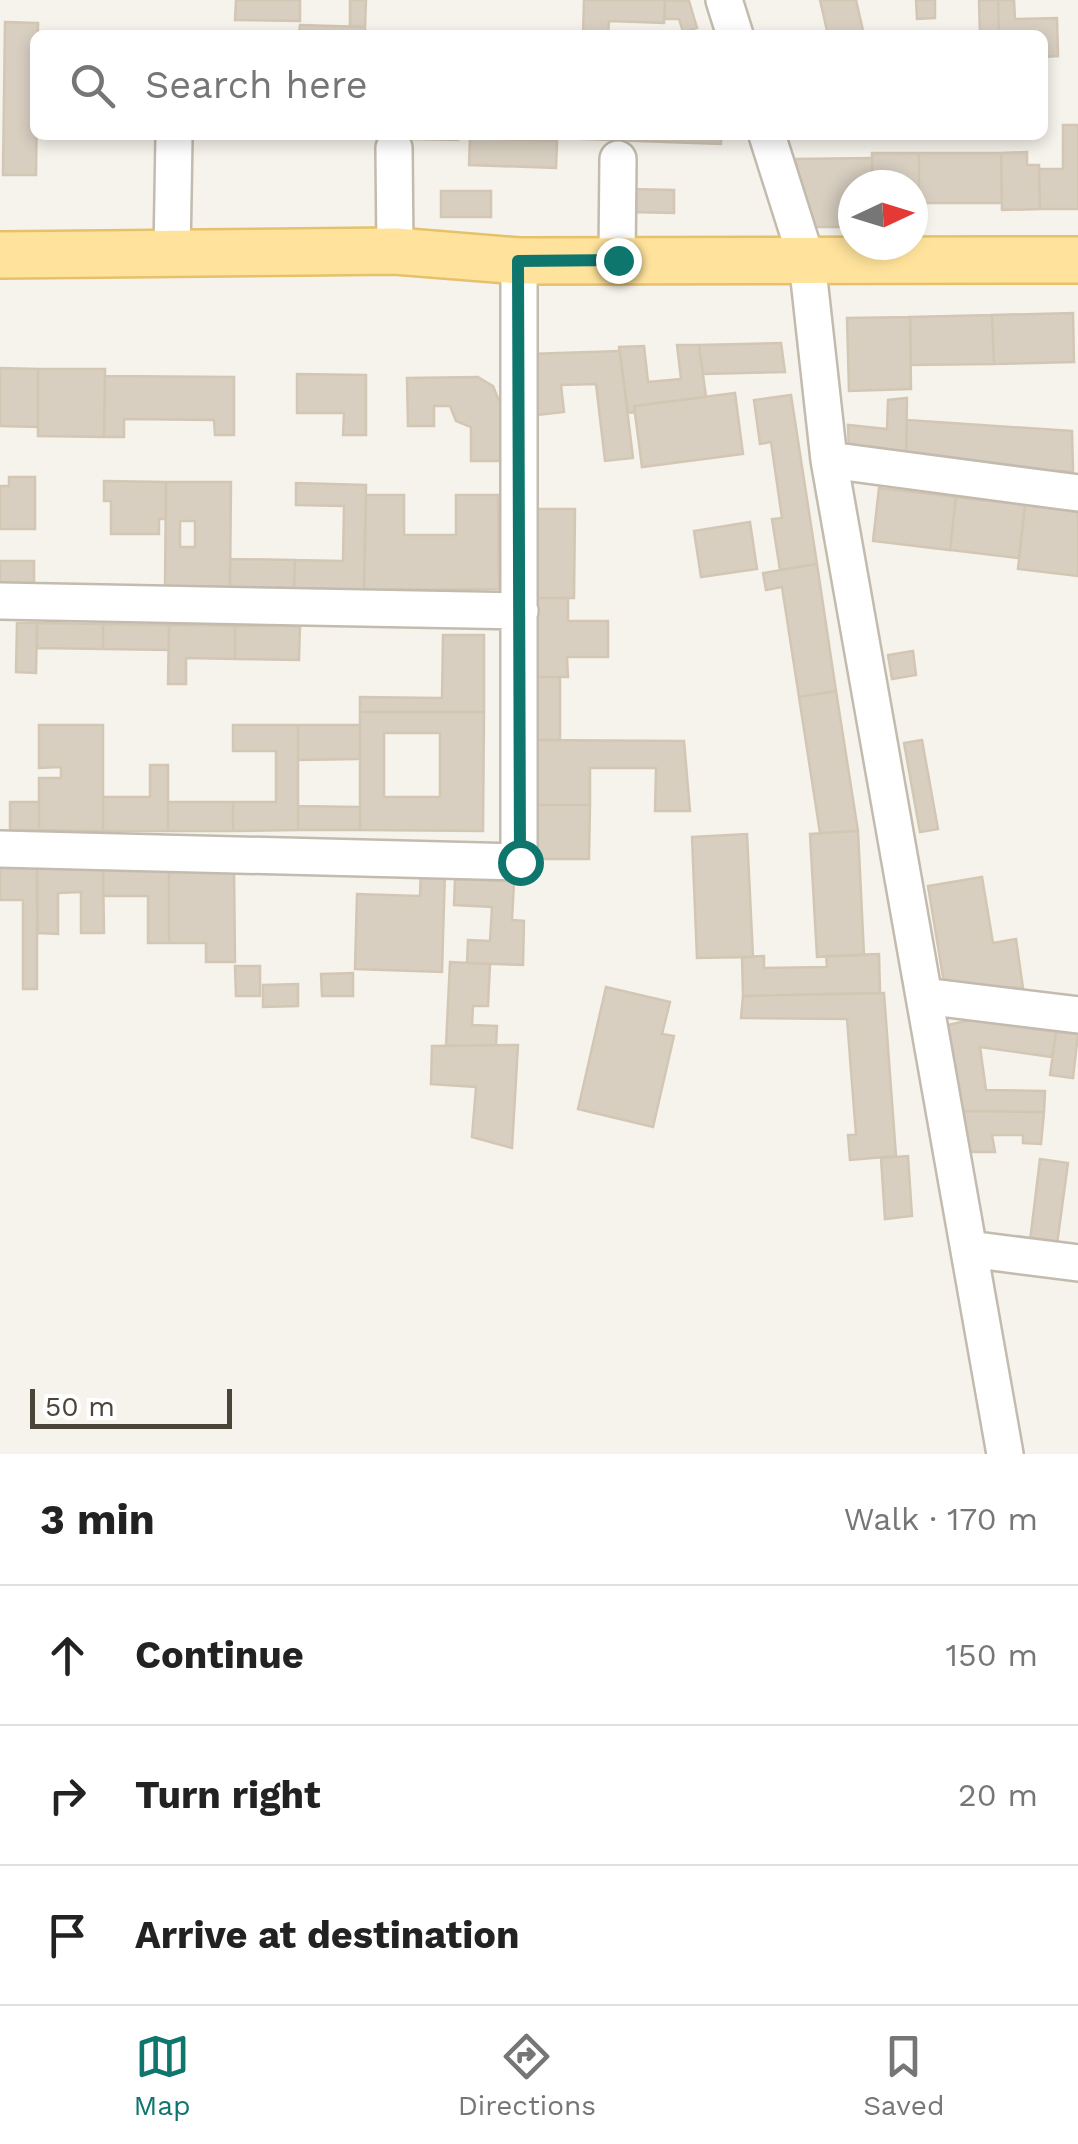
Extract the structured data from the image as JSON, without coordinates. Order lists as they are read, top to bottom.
{
  "scale_bar": "50 m",
  "north": "right",
  "page": {
    "search": "Search here",
    "scale": "50 m",
    "heading": ["3 min", "Walk · 170 m"],
    "list": [
      ["Continue", "150 m"],
      ["Turn right", "20 m"],
      "Arrive at destination"
    ],
    "nav": ["Map", "Directions", "Saved"]
  }
}
